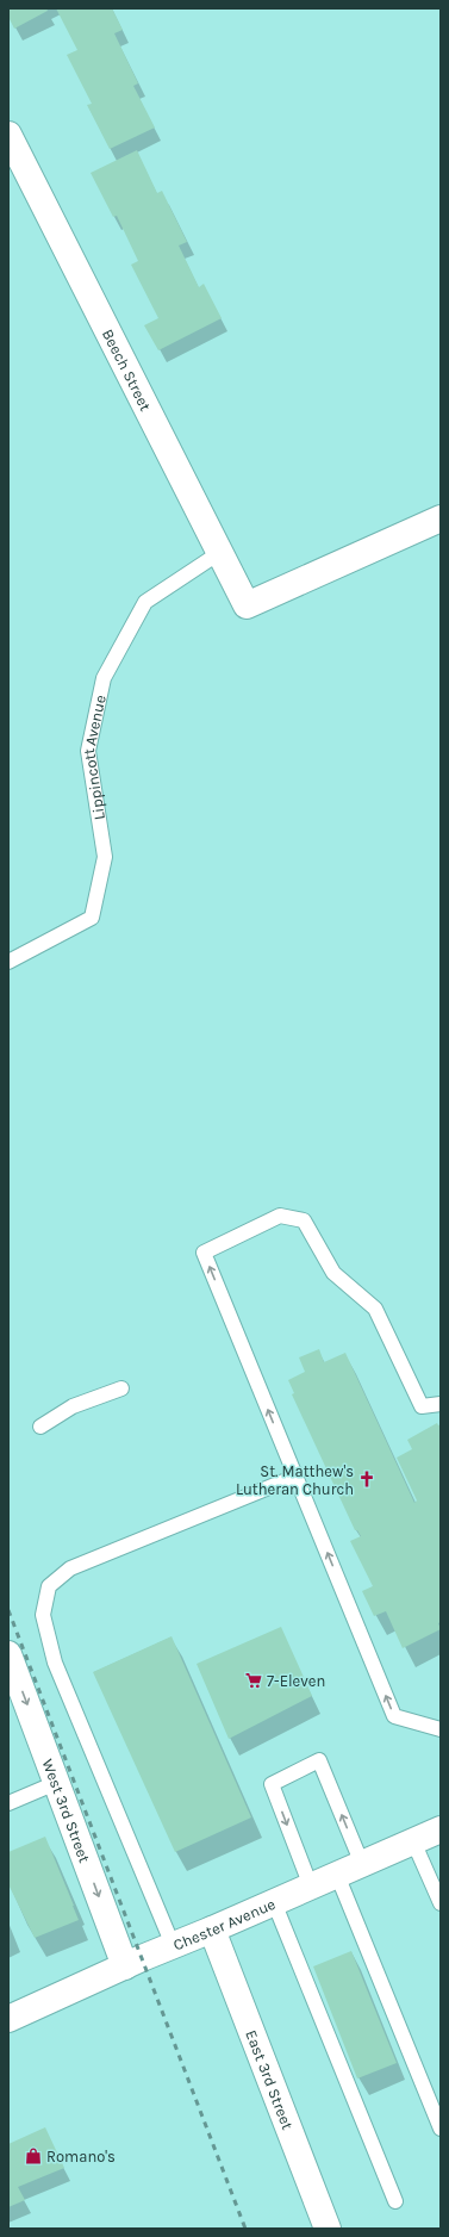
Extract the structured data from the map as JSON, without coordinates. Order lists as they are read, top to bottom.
{
  "streets": {
    "street": [
      "Beech Street",
      "West 3rd Street",
      "Chester Avenue",
      "East 3rd Street"
    ],
    "lane": ["Lippincott Avenue"]
  },
  "crossings": [
    ["Beech Street", "Lippincott Avenue"],
    ["West 3rd Street", "Chester Avenue"],
    ["Chester Avenue", "East 3rd Street"]
  ],
  "one_way": ["West 3rd Street"],
  "places": {
    "church": ["St. Matthew's Lutheran Church"],
    "supermarket": ["7-Eleven"],
    "shop": ["Romano's"]
  }
}
